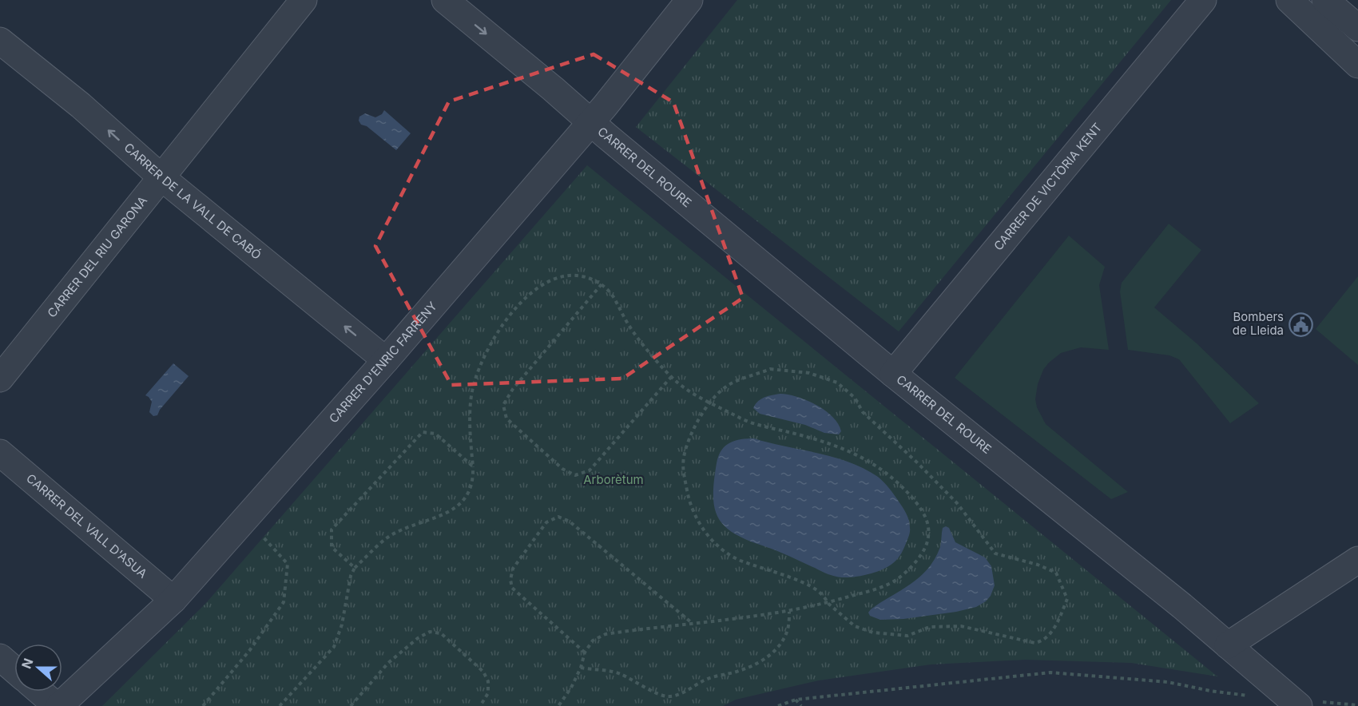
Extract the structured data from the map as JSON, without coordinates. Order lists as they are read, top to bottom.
{
  "streets": {
    "street": [
      "CARRER DEL ROURE",
      "CARRER DE VICTÒRIA KENT",
      "CARRER DE LA VALL DE CABÓ",
      "CARRER DEL RIU GARONA",
      "CARRER D'ENRIC FARRENY",
      "CARRER DEL VALL D'ASUA"
    ]
  },
  "crossings": [
    ["CARRER DEL ROURE", "CARRER DE VICTÒRIA KENT"],
    ["CARRER DEL ROURE", "CARRER D'ENRIC FARRENY"],
    ["CARRER DE LA VALL DE CABÓ", "CARRER DEL RIU GARONA"],
    ["CARRER DE LA VALL DE CABÓ", "CARRER D'ENRIC FARRENY"],
    ["CARRER D'ENRIC FARRENY", "CARRER DEL VALL D'ASUA"]
  ],
  "one_way": ["CARRER DE LA VALL DE CABÓ"],
  "parks": ["Arborètum"],
  "places": {
    "public building": ["Bombers de Lleida"]
  },
  "north": "left"
}
